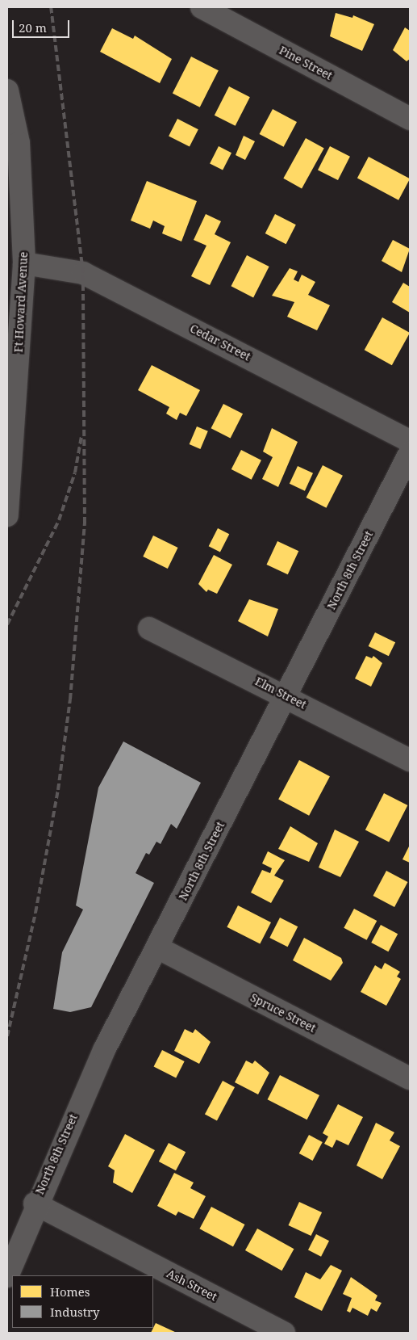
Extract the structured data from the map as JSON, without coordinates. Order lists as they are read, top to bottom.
{
  "streets": {
    "street": [
      "Pine Street",
      "Ft Howard Avenue",
      "Cedar Street",
      "North 8th Street",
      "Elm Street",
      "Spruce Street",
      "Ash Street"
    ]
  },
  "crossings": [
    ["Ft Howard Avenue", "Cedar Street"],
    ["North 8th Street", "Elm Street"],
    ["North 8th Street", "Spruce Street"],
    ["North 8th Street", "Ash Street"]
  ],
  "legend": ["Homes", "Industry"],
  "scale_bar": "20 m"
}
